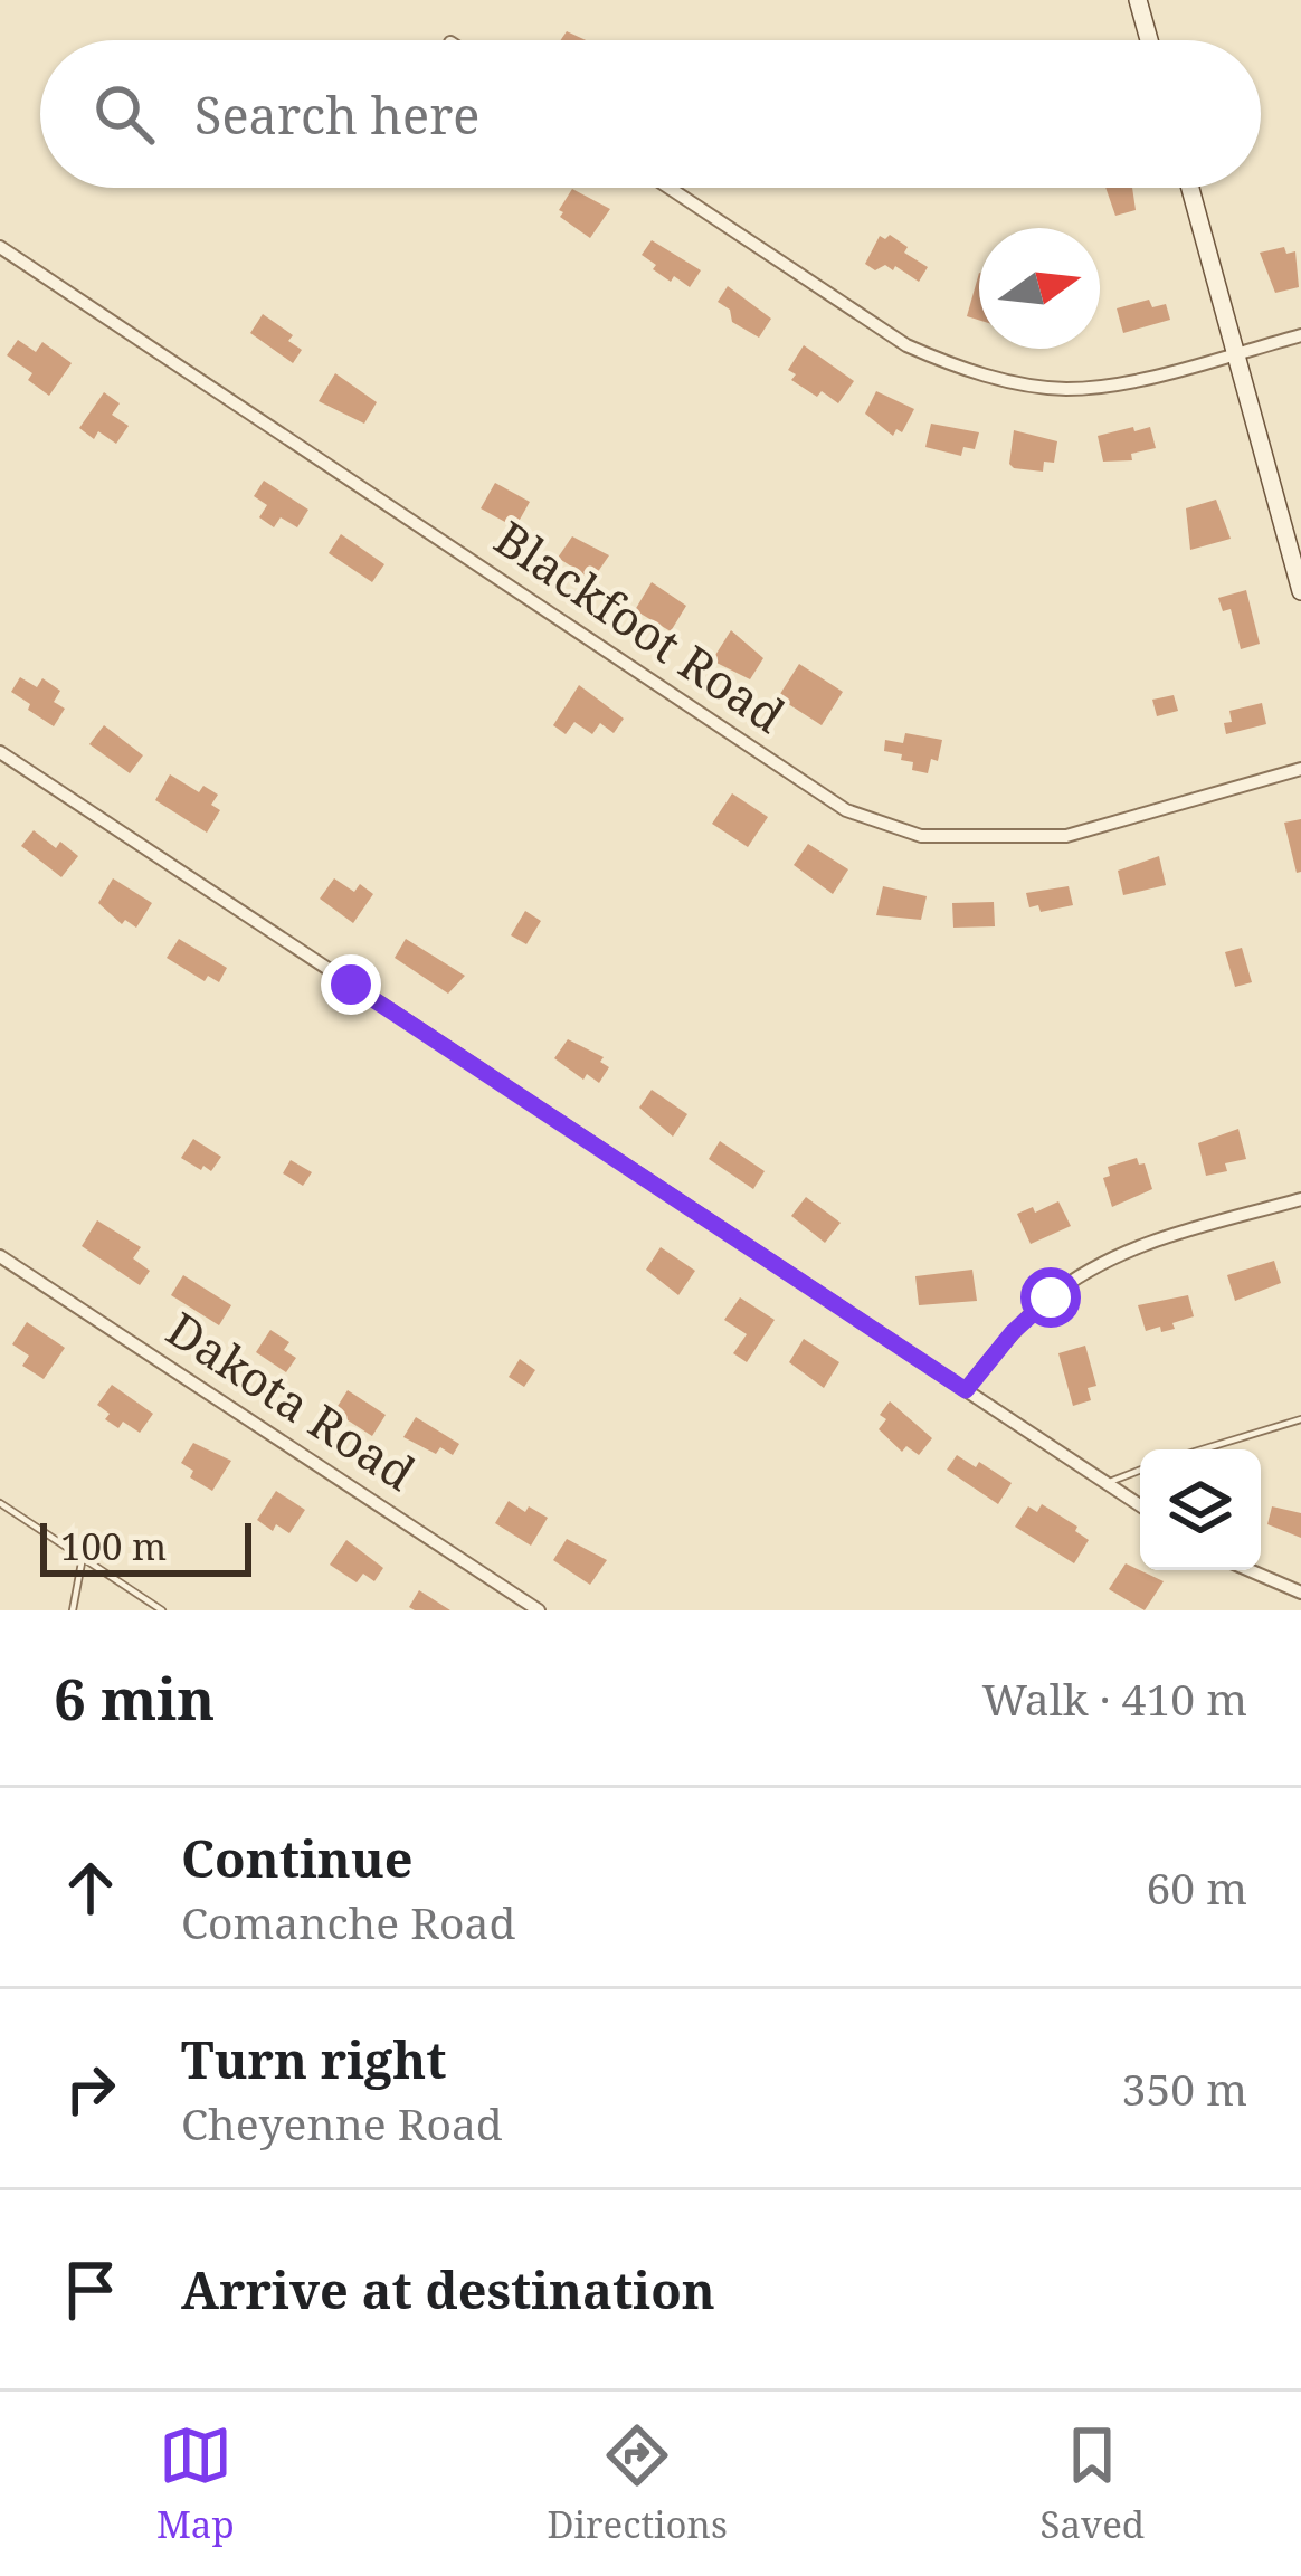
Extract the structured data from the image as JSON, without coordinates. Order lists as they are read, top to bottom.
{
  "streets": {
    "street": ["Blackfoot Road", "Dakota Road"]
  },
  "scale_bar": "100 m",
  "north": "right",
  "page": {
    "search": "Search here",
    "scale": "100 m",
    "heading": ["6 min", "Walk · 410 m"],
    "list": [
      ["Continue", "Comanche Road", "60 m"],
      ["Turn right", "Cheyenne Road", "350 m"],
      "Arrive at destination"
    ],
    "nav": ["Map", "Directions", "Saved"]
  }
}
